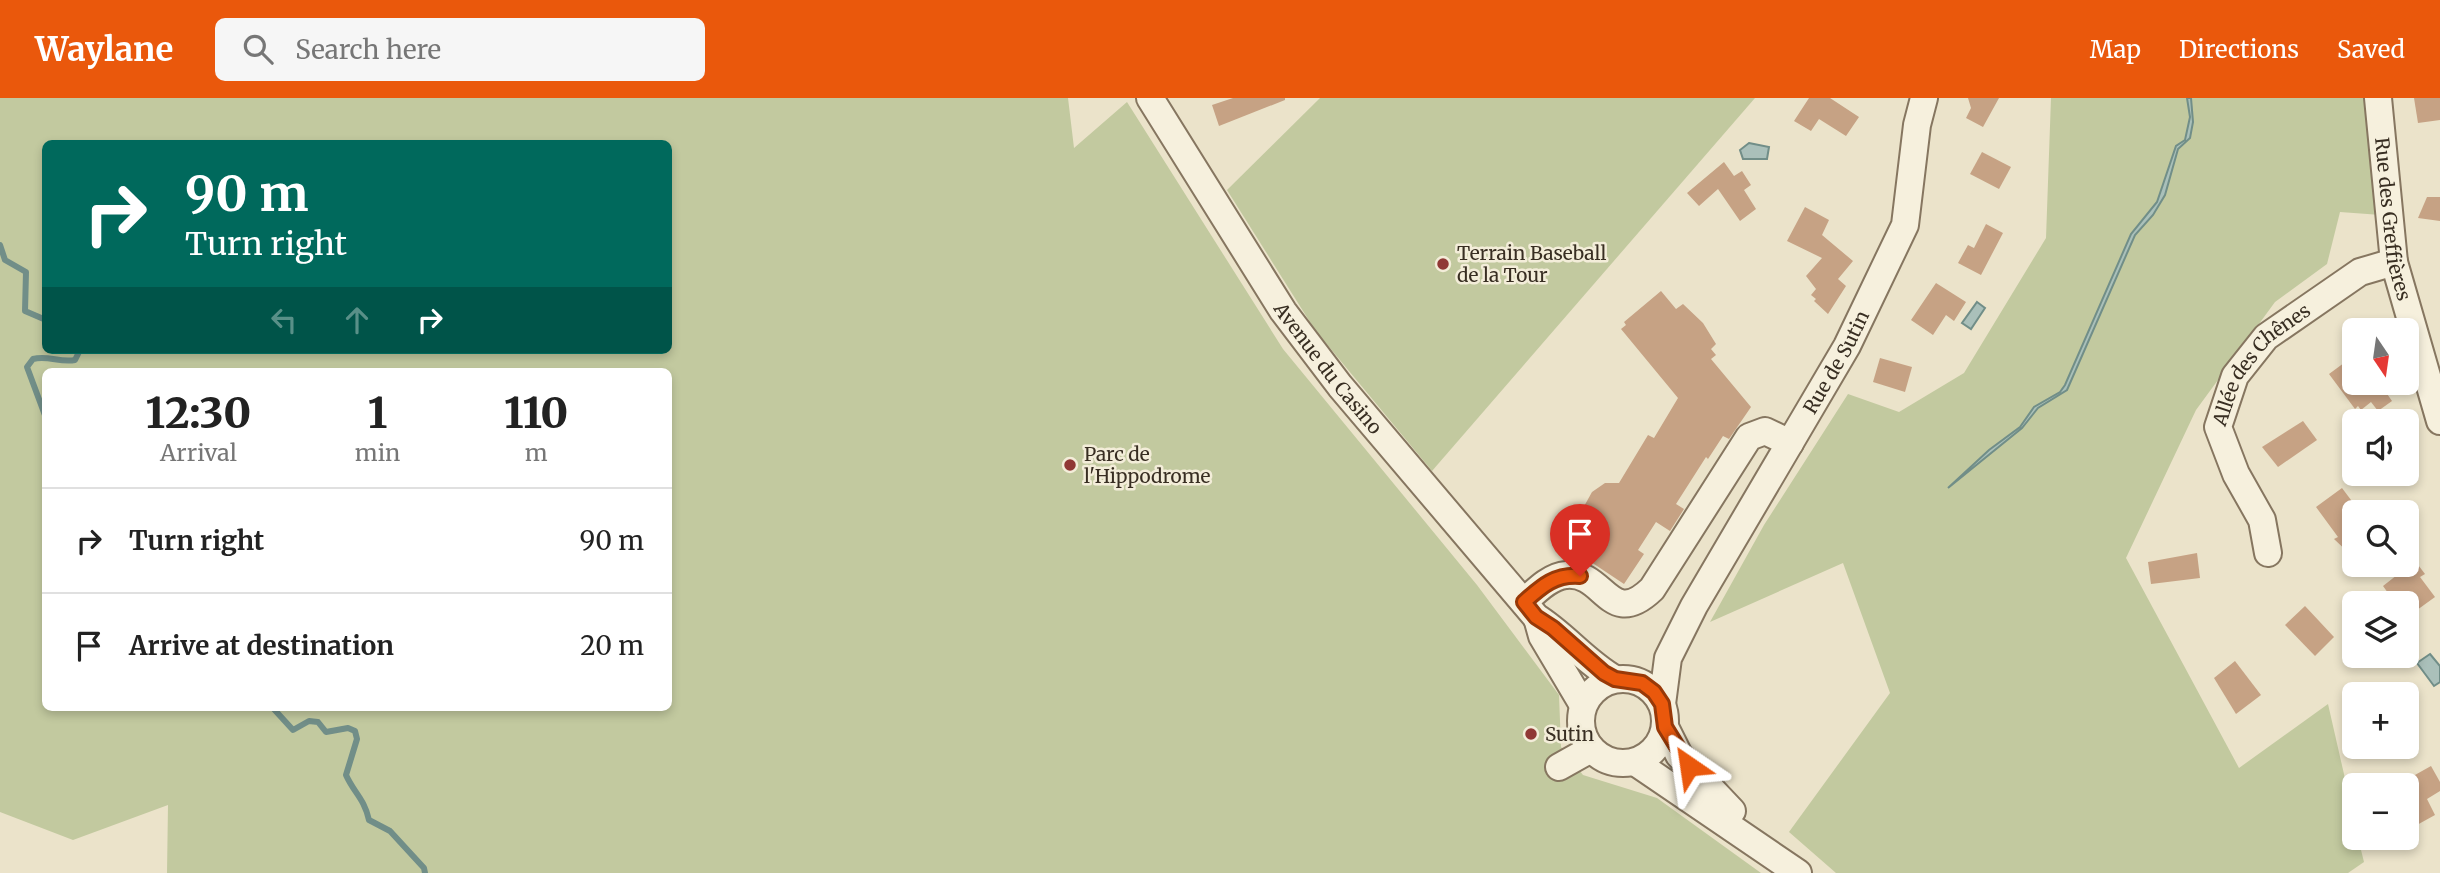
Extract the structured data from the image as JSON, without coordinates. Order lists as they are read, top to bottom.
{
  "streets": {
    "street": [
      "Rue des Greffières",
      "Rue de Sutin",
      "Avenue du Casino",
      "Allée des Chênes"
    ]
  },
  "crossings": [
    ["Rue des Greffières", "Allée des Chênes"]
  ],
  "places": ["Terrain Baseball de la Tour", "Parc de l'Hippodrome", "Sutin"],
  "north": "bottom",
  "page": {
    "header": "Waylane",
    "search": "Search here",
    "nav": ["Map", "Directions", "Saved"],
    "turn": ["90 m", "Turn right"],
    "map_buttons": ["+", "−"],
    "eta": [
      "12:30",
      "Arrival",
      "1",
      "min",
      "110",
      "m"
    ],
    "list": [
      {
        "name": "Turn right",
        "value": "90 m"
      },
      {
        "name": "Arrive at destination",
        "value": "20 m"
      }
    ]
  }
}
